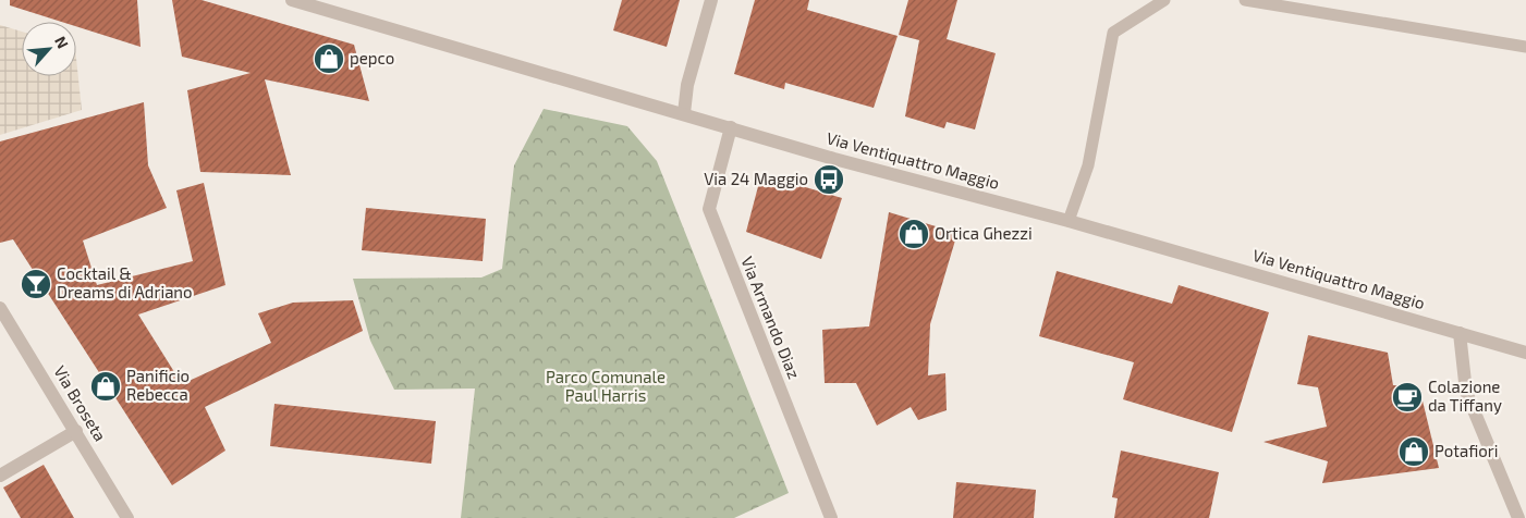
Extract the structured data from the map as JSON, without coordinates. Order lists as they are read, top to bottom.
{
  "streets": {
    "street": ["Via Ventiquattro Maggio", "Via Armando Diaz", "Via Broseta"]
  },
  "crossings": [
    ["Via Ventiquattro Maggio", "Via Armando Diaz"]
  ],
  "parks": ["Parco Comunale Paul Harris"],
  "places": {
    "shop": [
      "pepco",
      "Ortica Ghezzi",
      "Panificio Rebecca",
      "Potafiori"
    ],
    "bus stop": ["Via 24 Maggio"],
    "bar": ["Cocktail & Dreams di Adriano"],
    "cafe": ["Colazione da Tiffany"]
  },
  "north": "top right"
}
